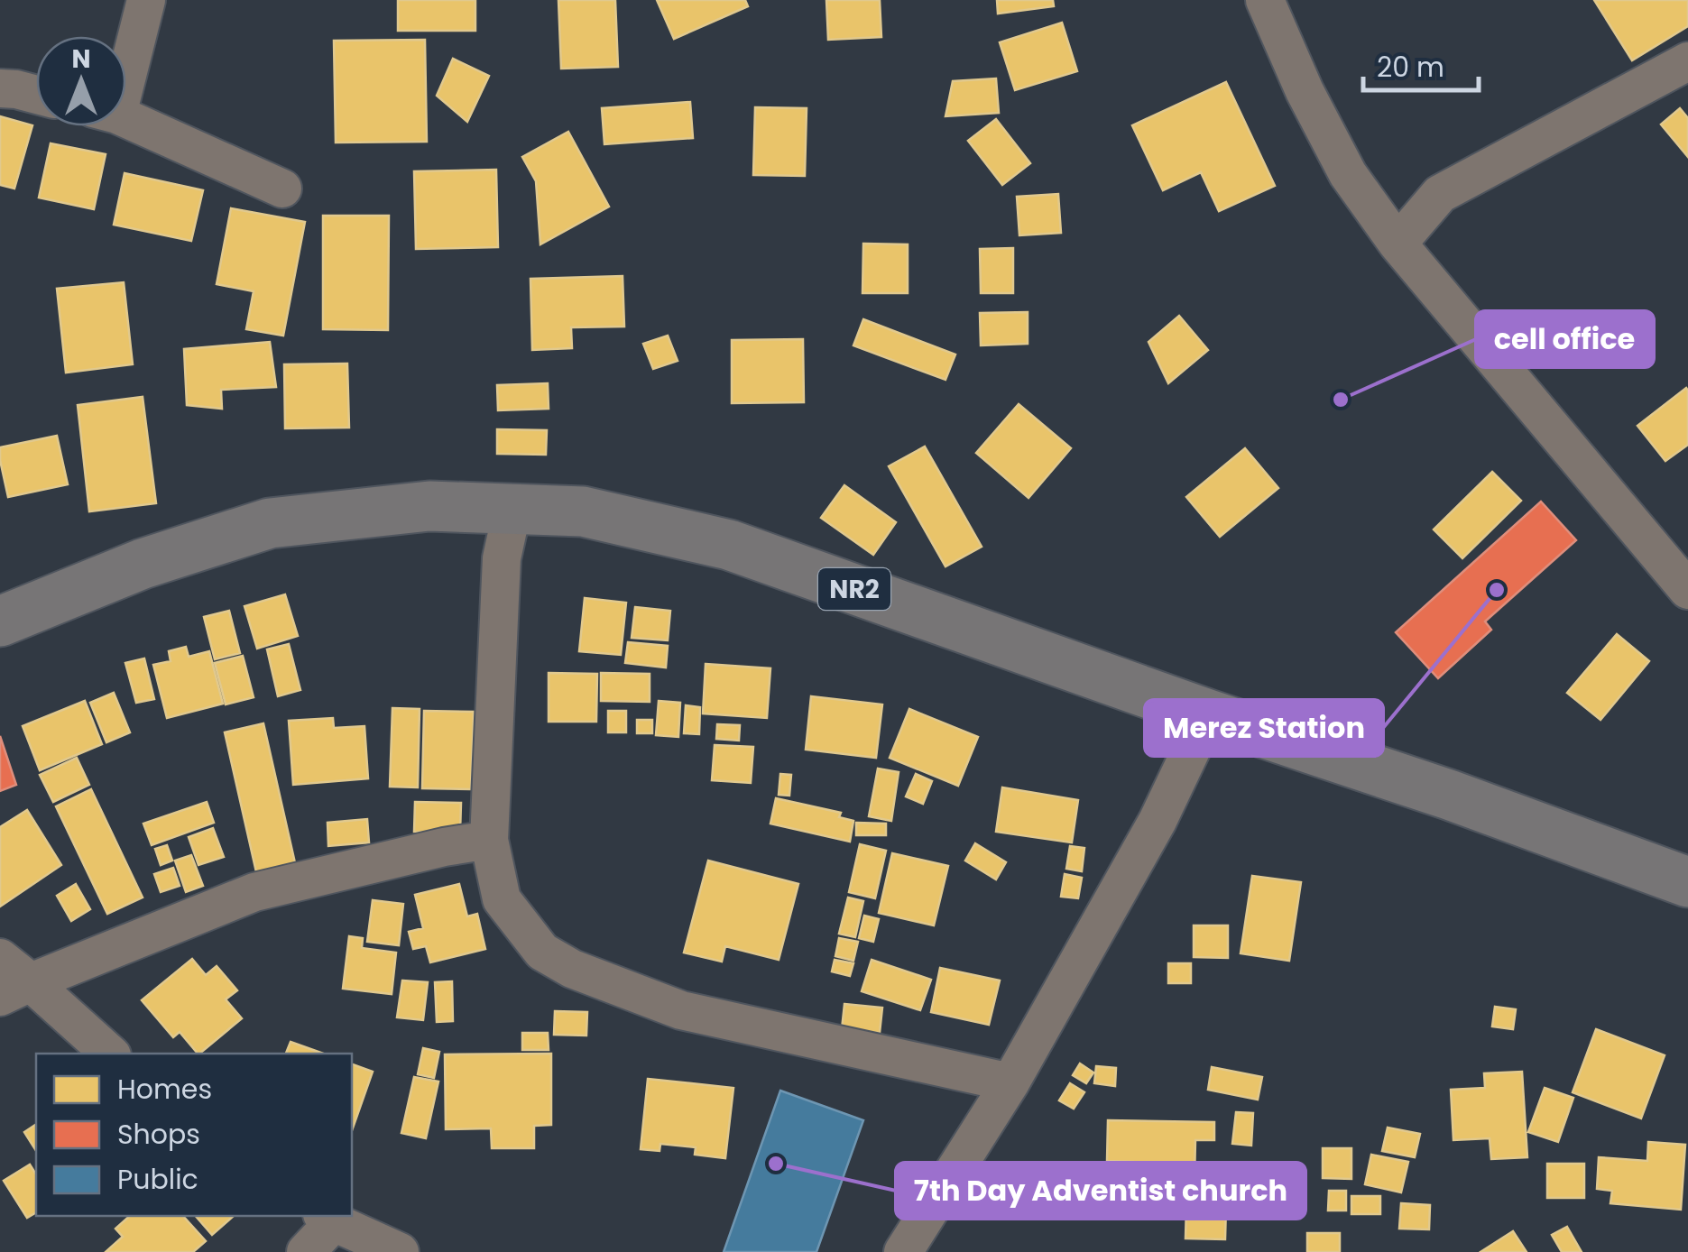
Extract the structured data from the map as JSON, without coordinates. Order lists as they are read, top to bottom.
{
  "streets": {
    "highway": ["NR2"]
  },
  "places": ["cell office", "Merez Station", "7th Day Adventist church"],
  "legend": ["Homes", "Shops", "Public"],
  "scale_bar": "20 m",
  "north": "top"
}
